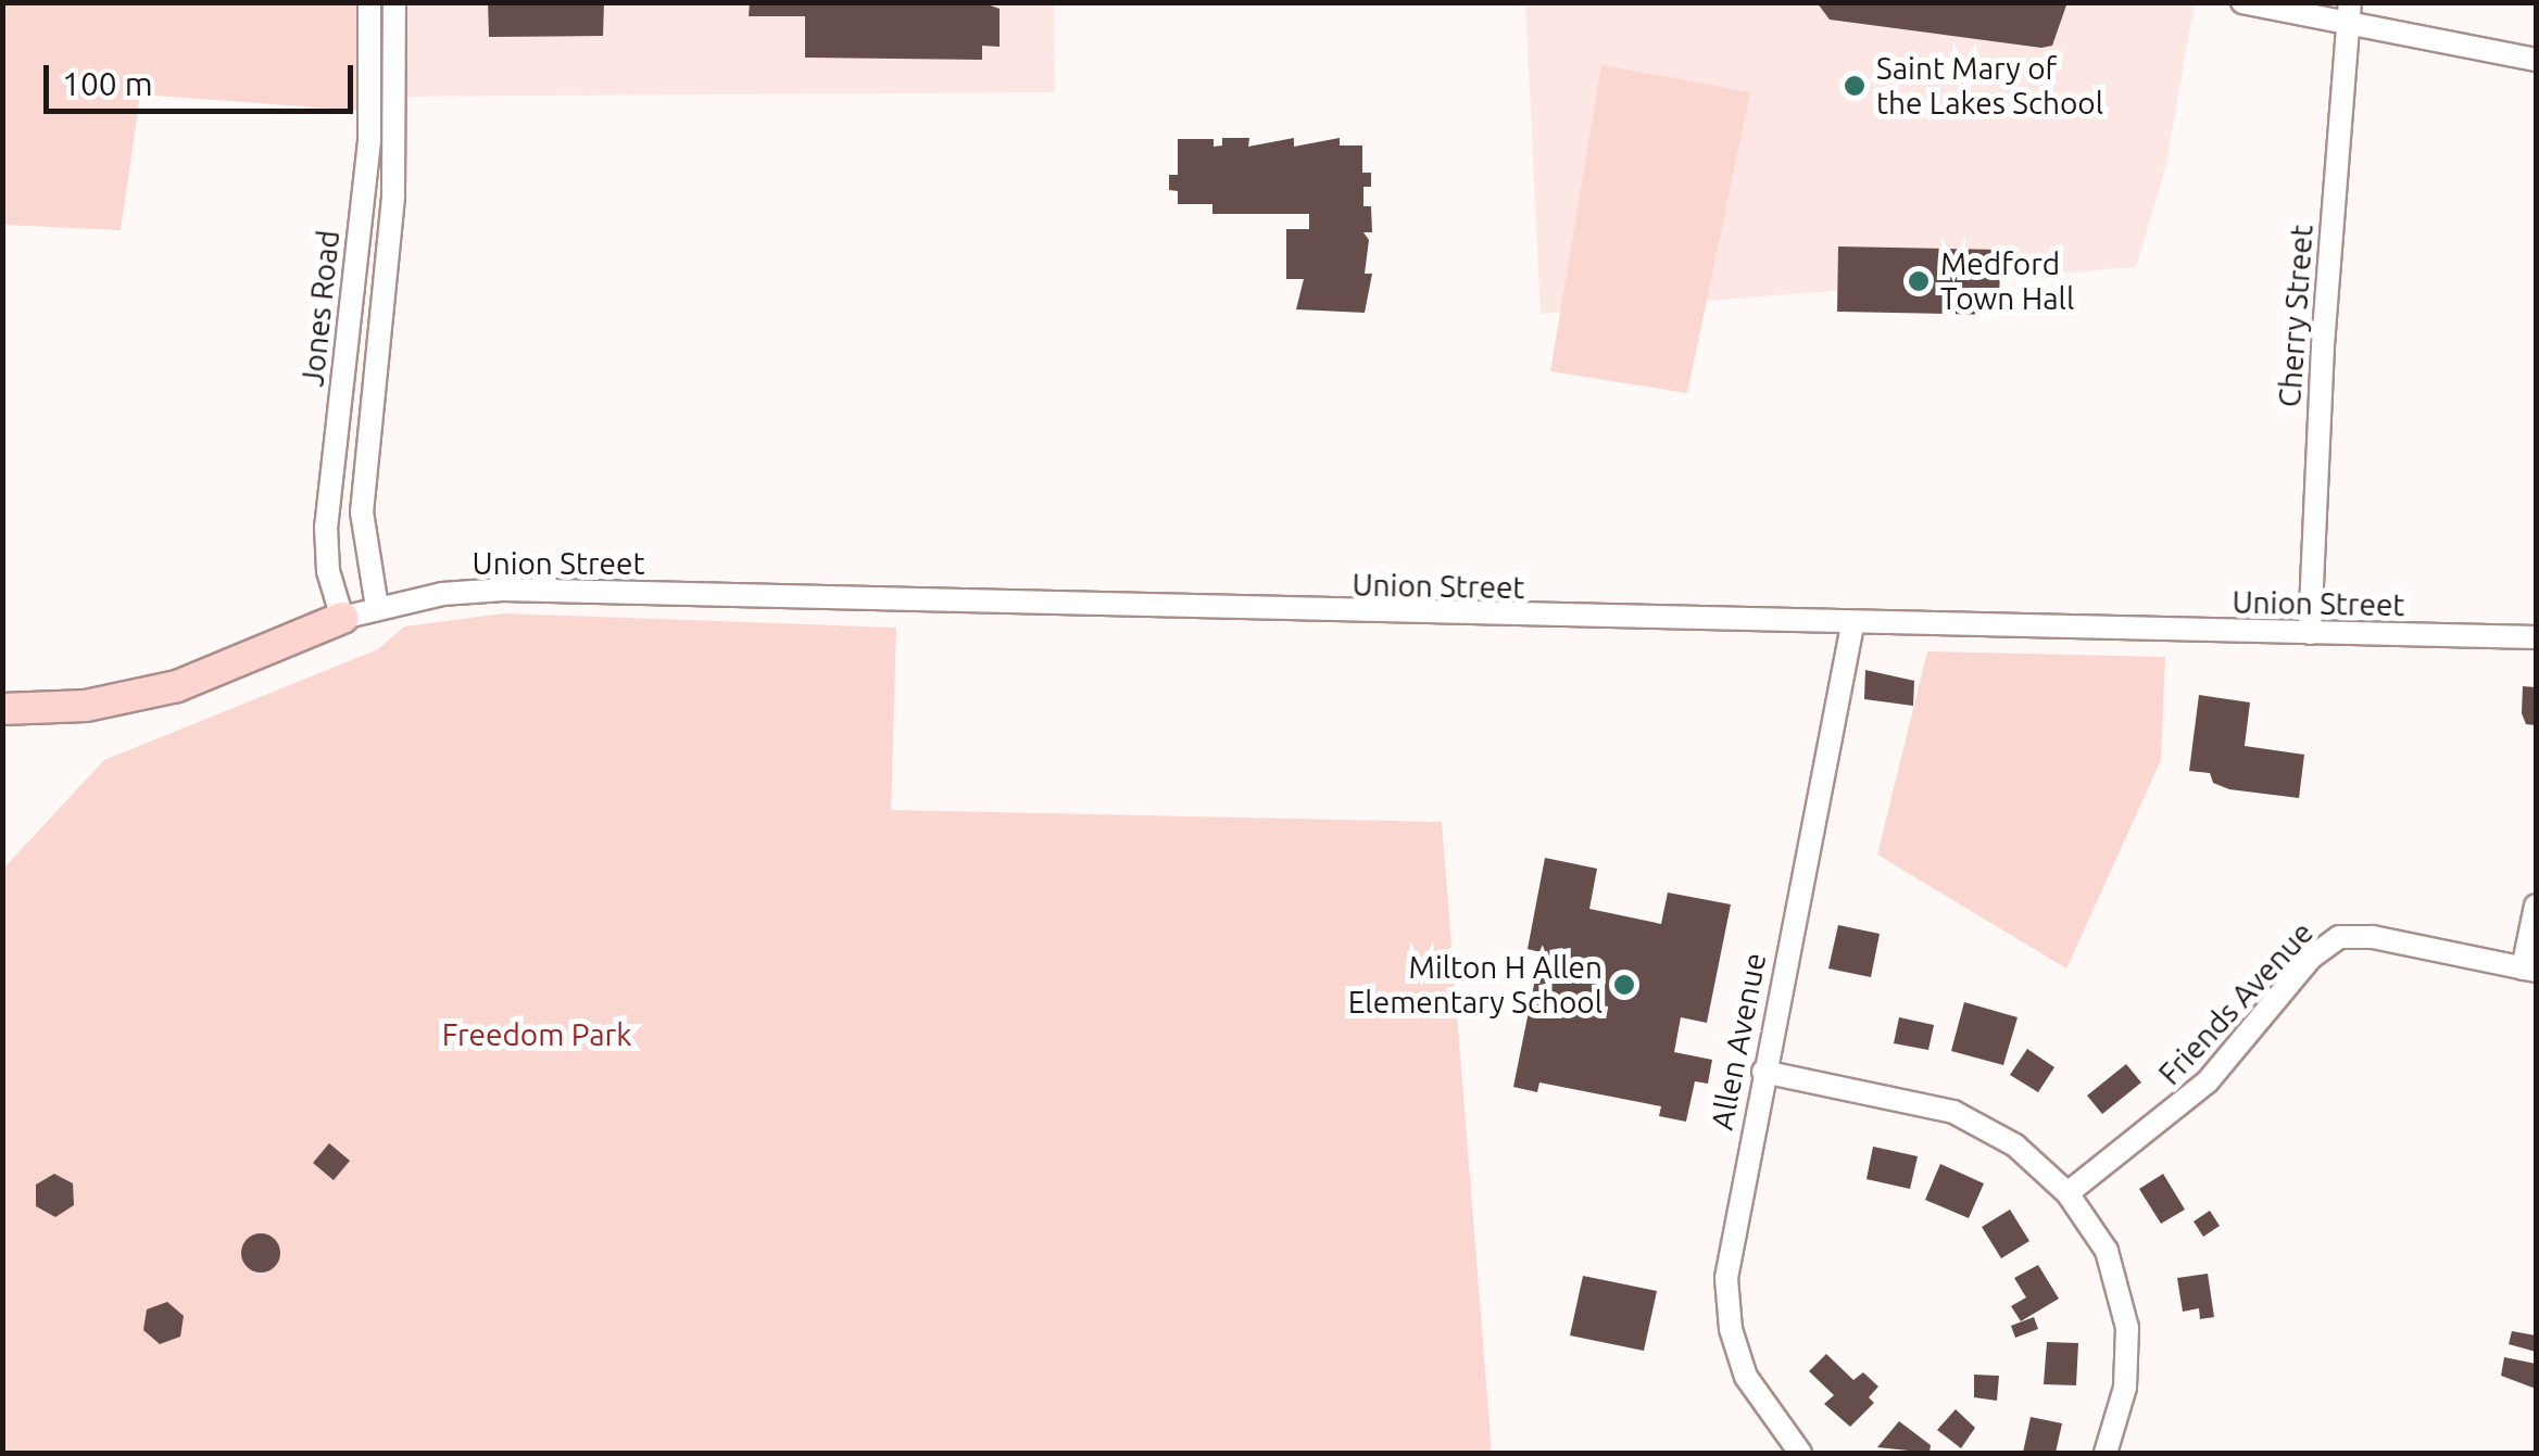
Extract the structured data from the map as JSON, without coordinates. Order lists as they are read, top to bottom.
{
  "streets": {
    "street": [
      "Jones Road",
      "Cherry Street",
      "Union Street",
      "Friends Avenue",
      "Allen Avenue"
    ]
  },
  "crossings": [
    ["Jones Road", "Union Street"],
    ["Cherry Street", "Union Street"],
    ["Union Street", "Allen Avenue"]
  ],
  "parks": ["Freedom Park"],
  "places": ["Saint Mary of the Lakes School", "Medford Town Hall", "Milton H Allen Elementary School"],
  "scale_bar": "100 m"
}
